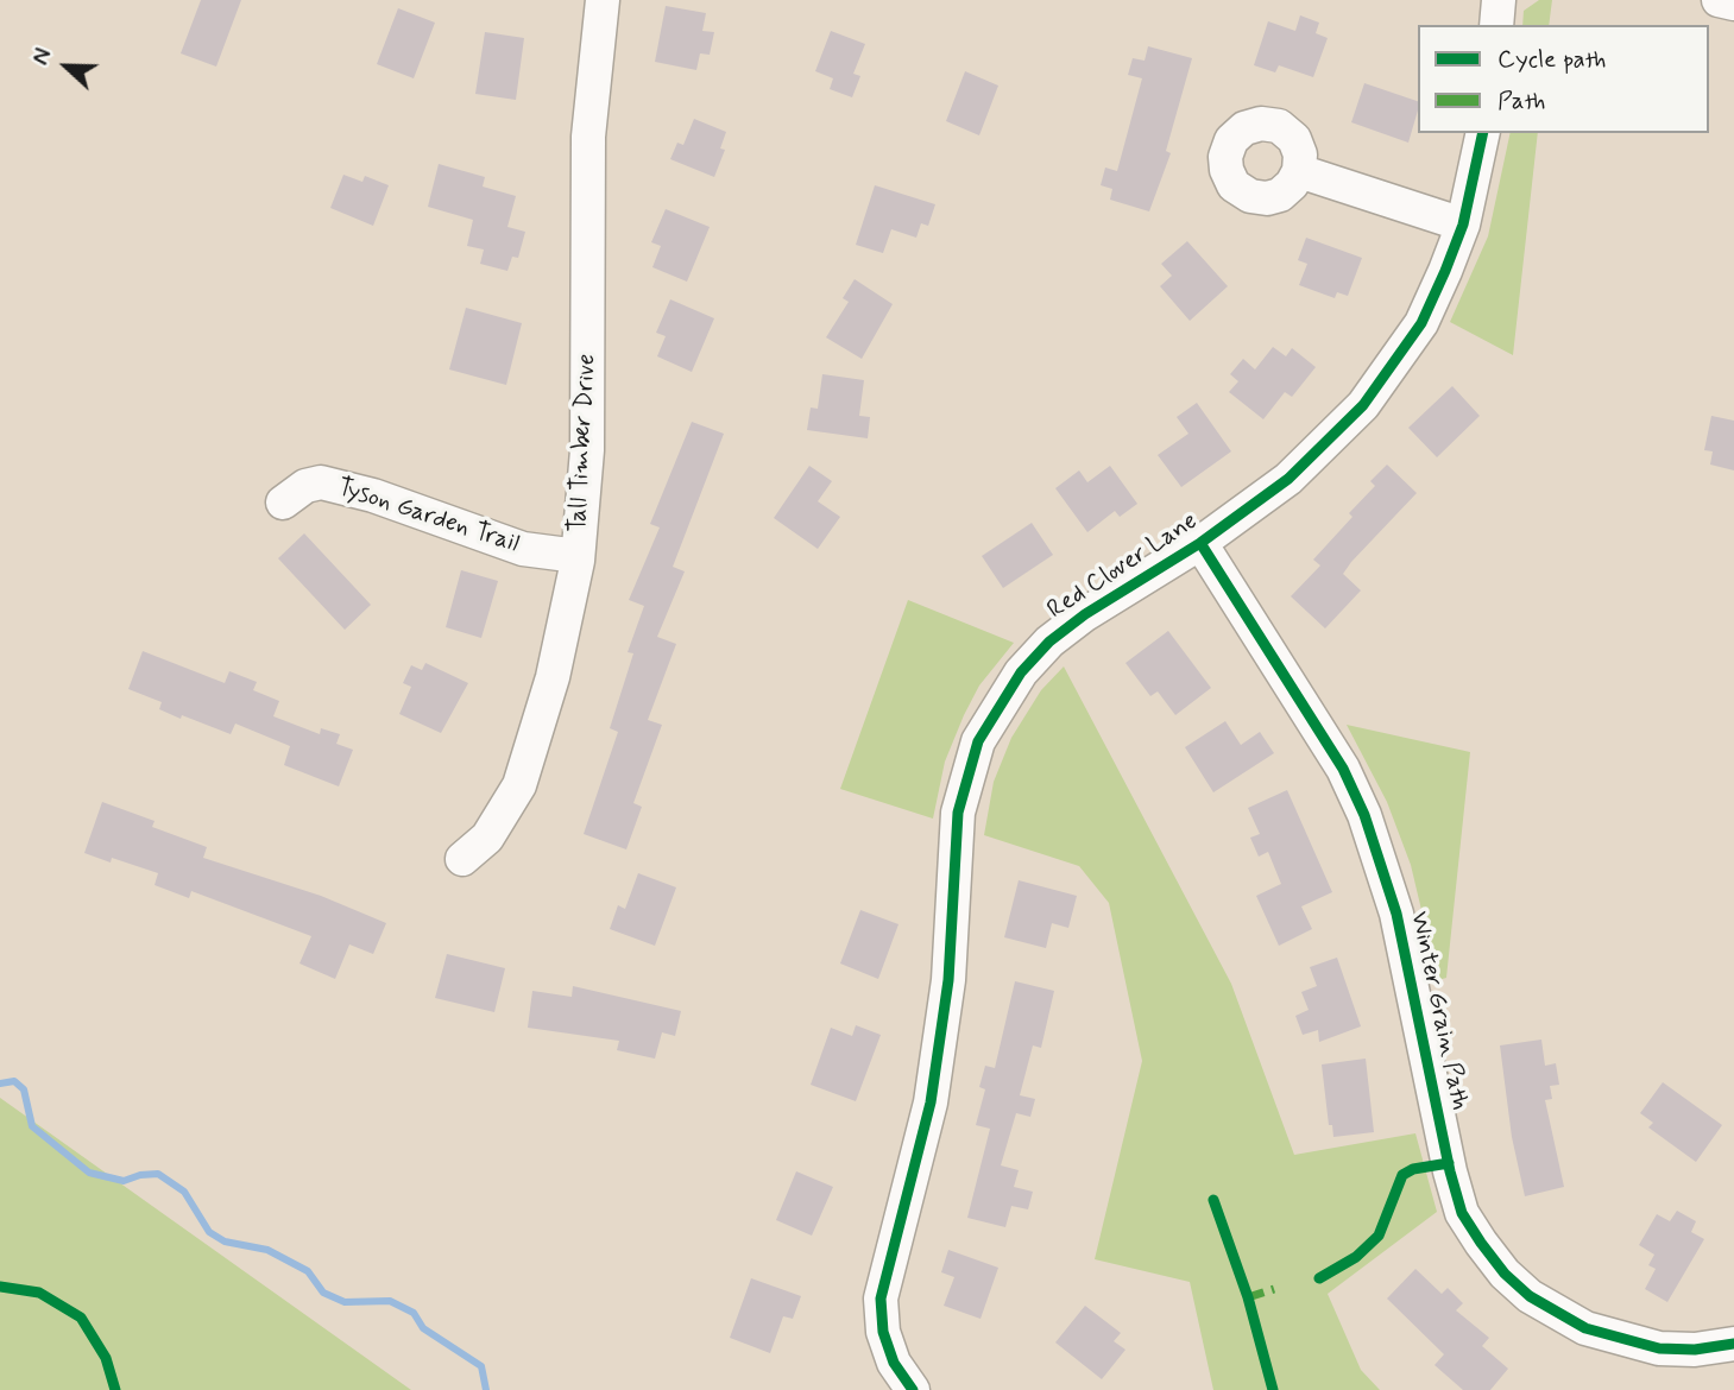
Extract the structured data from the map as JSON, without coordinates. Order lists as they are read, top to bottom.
{
  "streets": {
    "street": [
      "Tall Timber Drive",
      "Tyson Garden Trail",
      "Red Clover Lane",
      "Winter Grain Path"
    ]
  },
  "crossings": [
    ["Tall Timber Drive", "Tyson Garden Trail"],
    ["Red Clover Lane", "Winter Grain Path"]
  ],
  "legend": ["Cycle path", "Path"],
  "north": "left"
}
